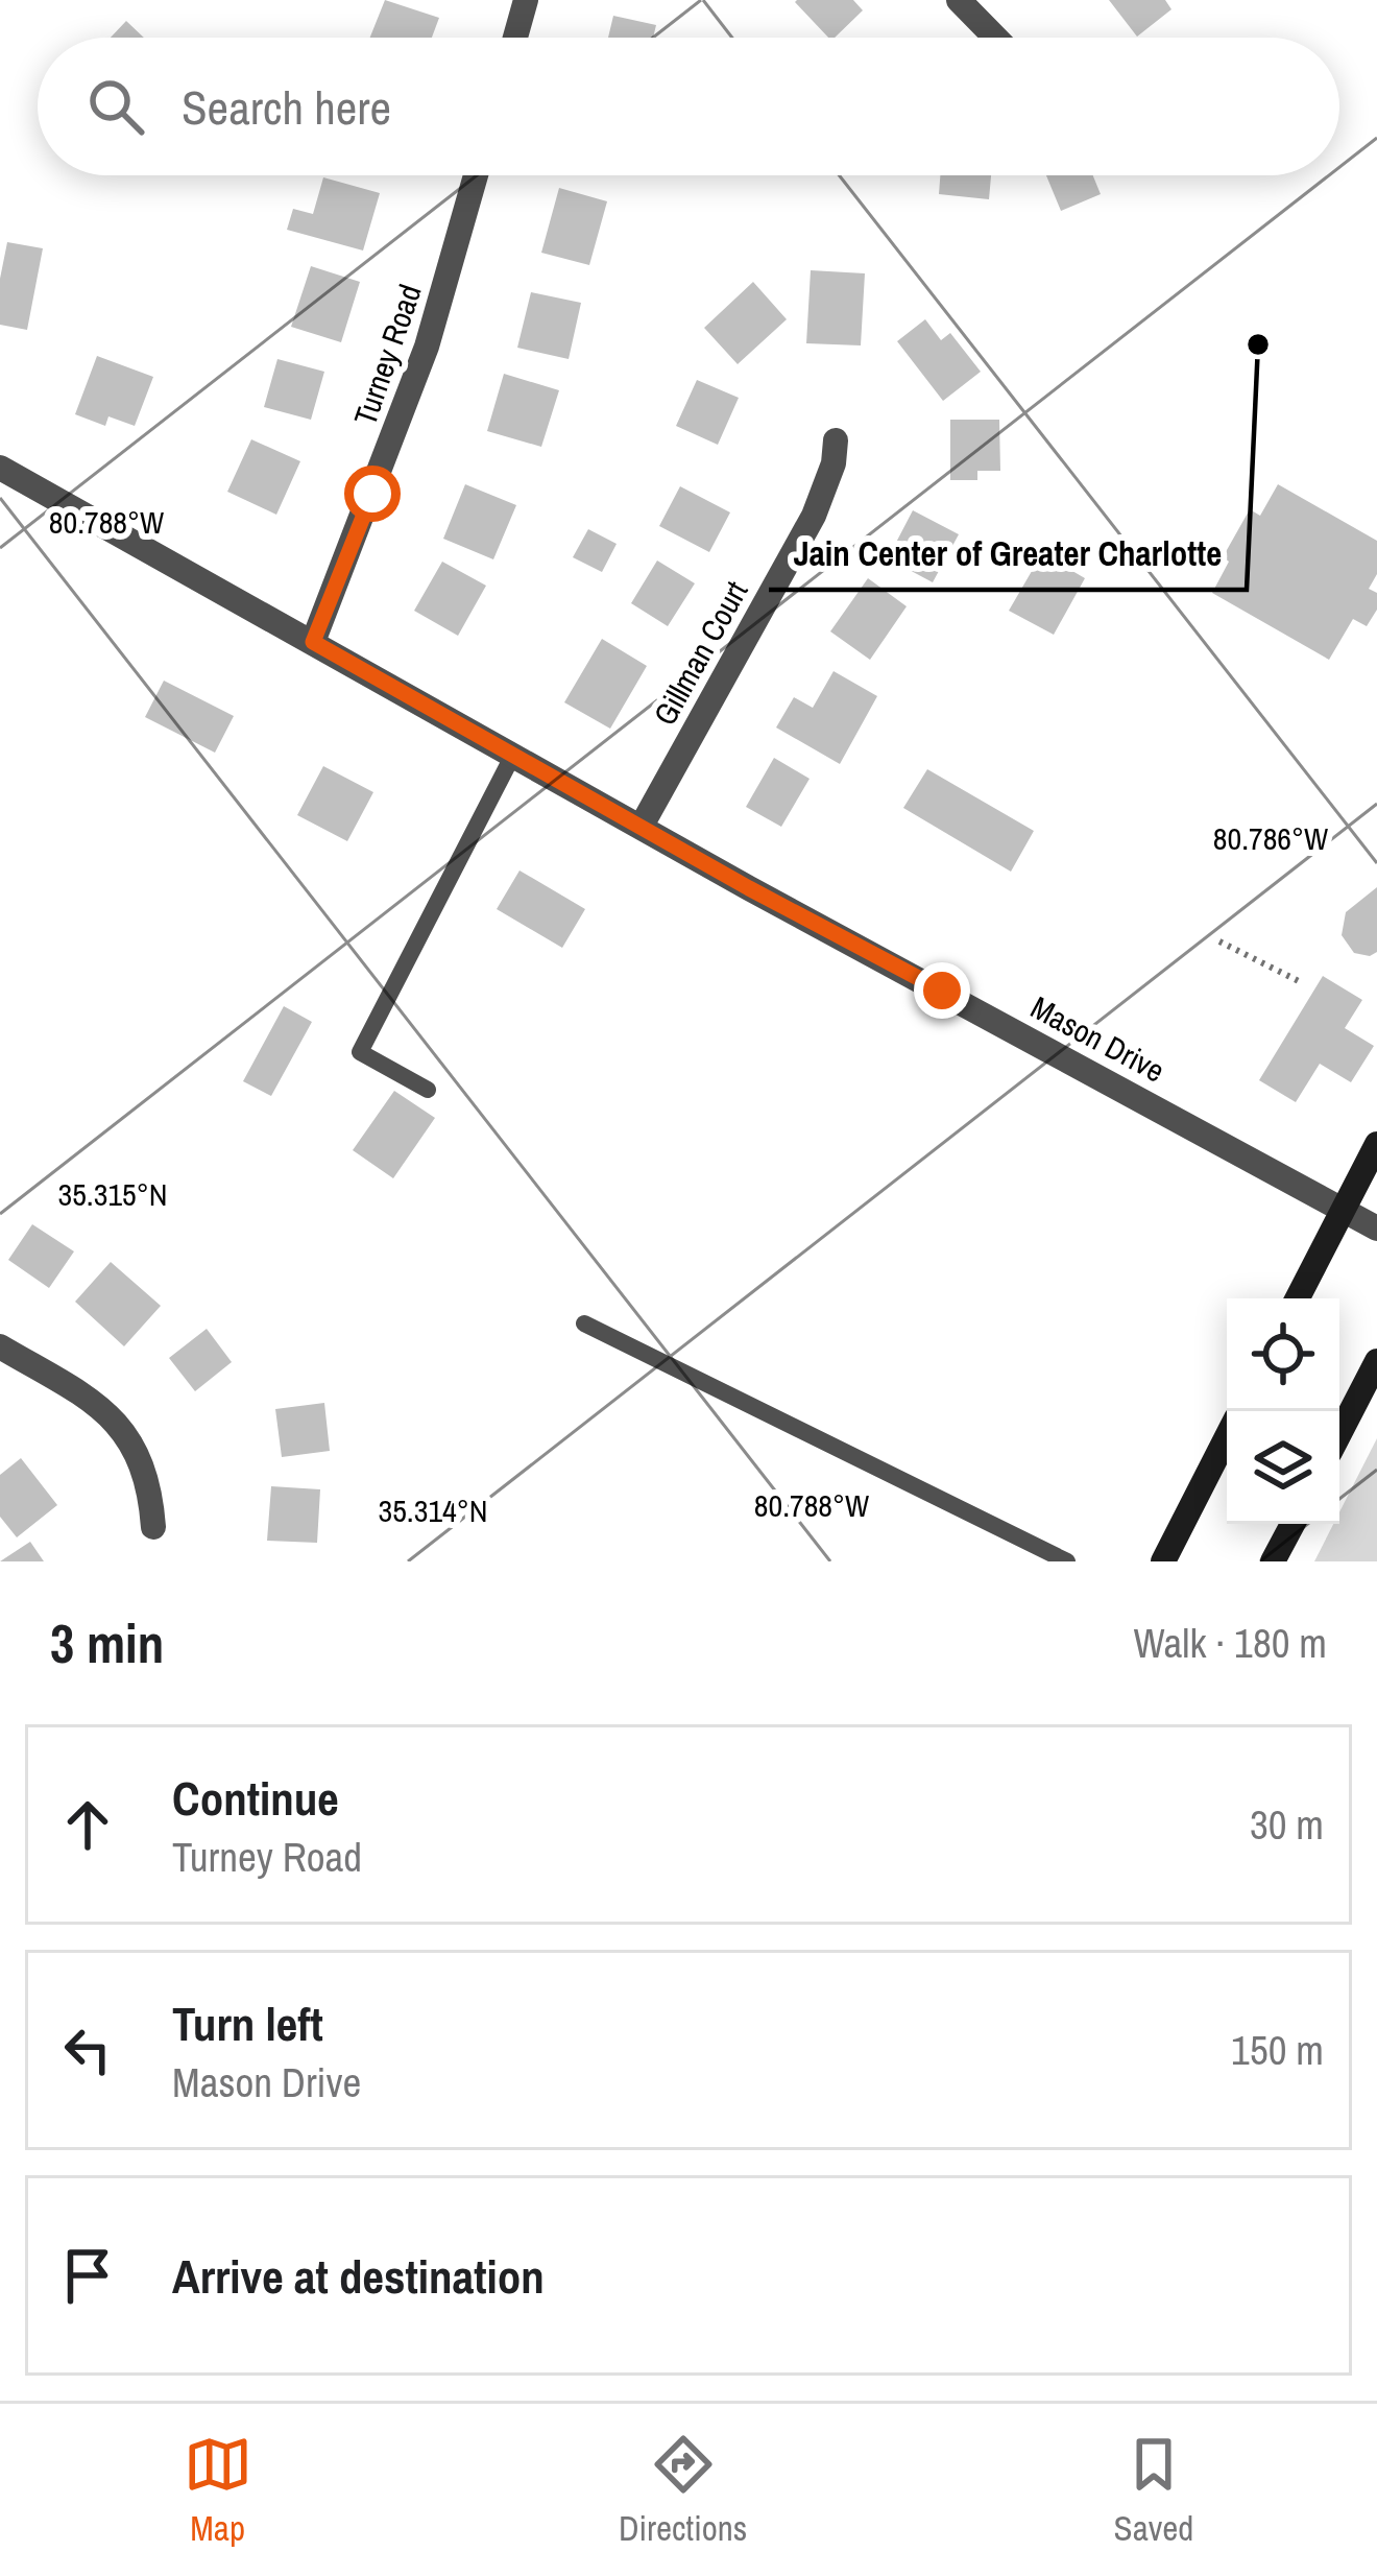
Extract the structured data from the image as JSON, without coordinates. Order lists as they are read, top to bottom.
{
  "streets": {
    "street": ["Turney Road", "Gillman Court", "Mason Drive"]
  },
  "crossings": [
    ["Turney Road", "Mason Drive"],
    ["Gillman Court", "Mason Drive"]
  ],
  "places": ["Jain Center of Greater Charlotte"],
  "page": {
    "search": "Search here",
    "heading": ["3 min", "Walk · 180 m"],
    "list": [
      ["Continue", "Turney Road", "30 m"],
      ["Turn left", "Mason Drive", "150 m"],
      "Arrive at destination"
    ],
    "nav": ["Map", "Directions", "Saved"]
  },
  "coordinates": [
    "80.788°W",
    "80.786°W",
    "35.315°N",
    "35.314°N"
  ]
}
